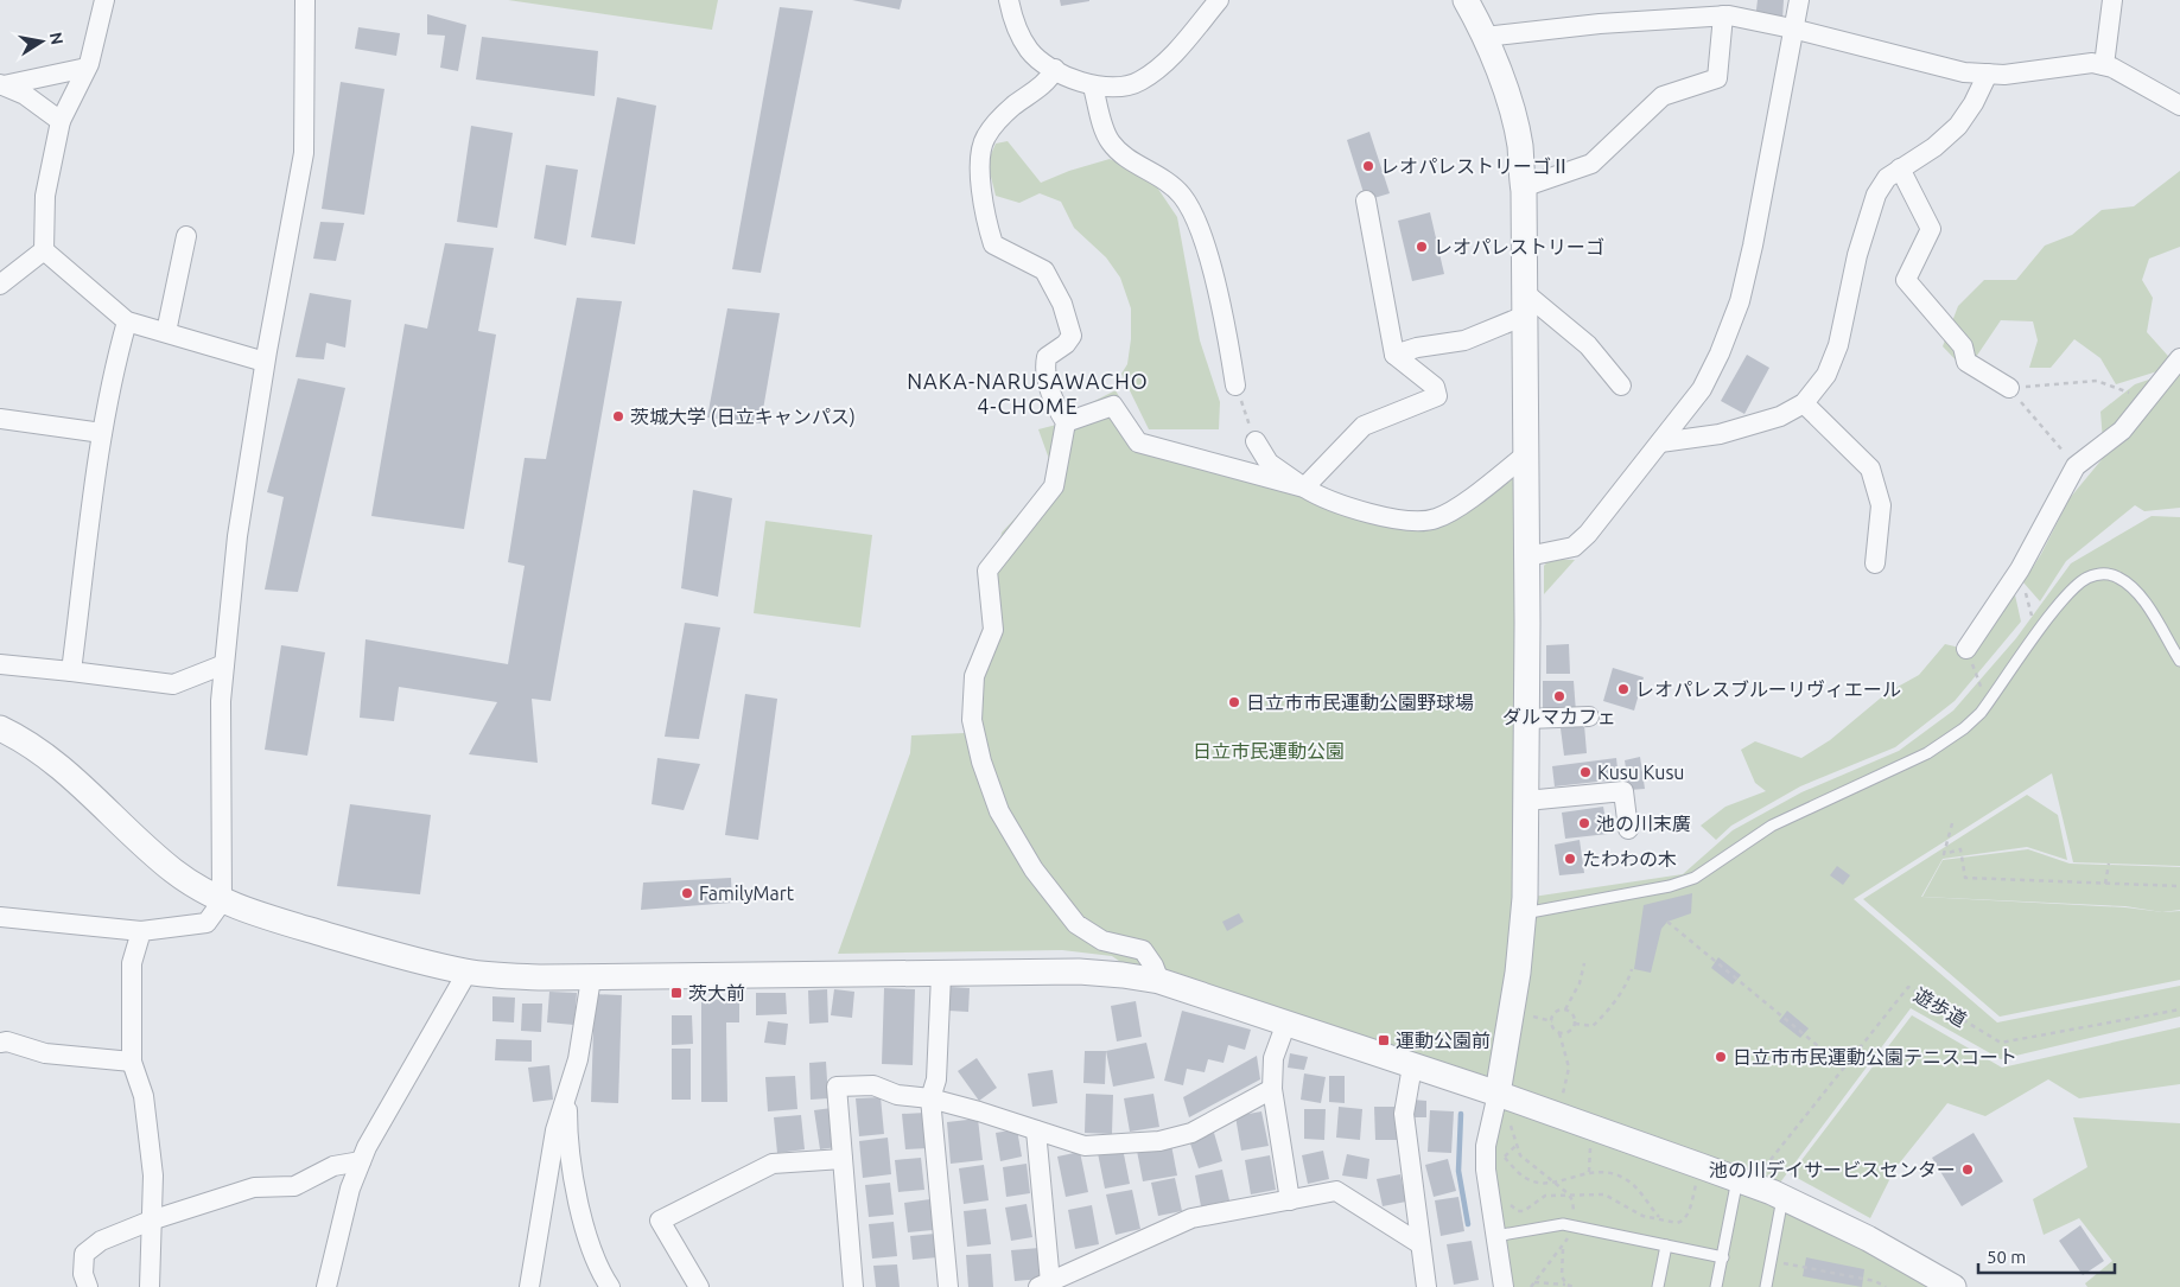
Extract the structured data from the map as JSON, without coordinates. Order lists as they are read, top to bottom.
{
  "streets": {
    "path": ["遊歩道"]
  },
  "districts": ["NAKA-NARUSAWACHO 4-CHOME"],
  "parks": ["日立市民運動公園"],
  "places": {
    "other": [
      "レオパレストリーゴⅡ",
      "レオパレストリーゴ",
      "茨城大学 (日立キャンパス)",
      "レオパレスブルーリヴィエール",
      "ダルマカフェ",
      "日立市市民運動公園野球場",
      "Kusu Kusu",
      "池の川末廣",
      "たわわの木",
      "FamilyMart",
      "日立市市民運動公園テニスコート",
      "池の川デイサービスセンター"
    ],
    "transit": ["茨大前", "運動公園前"]
  },
  "scale_bar": "50 m",
  "north": "right"
}
